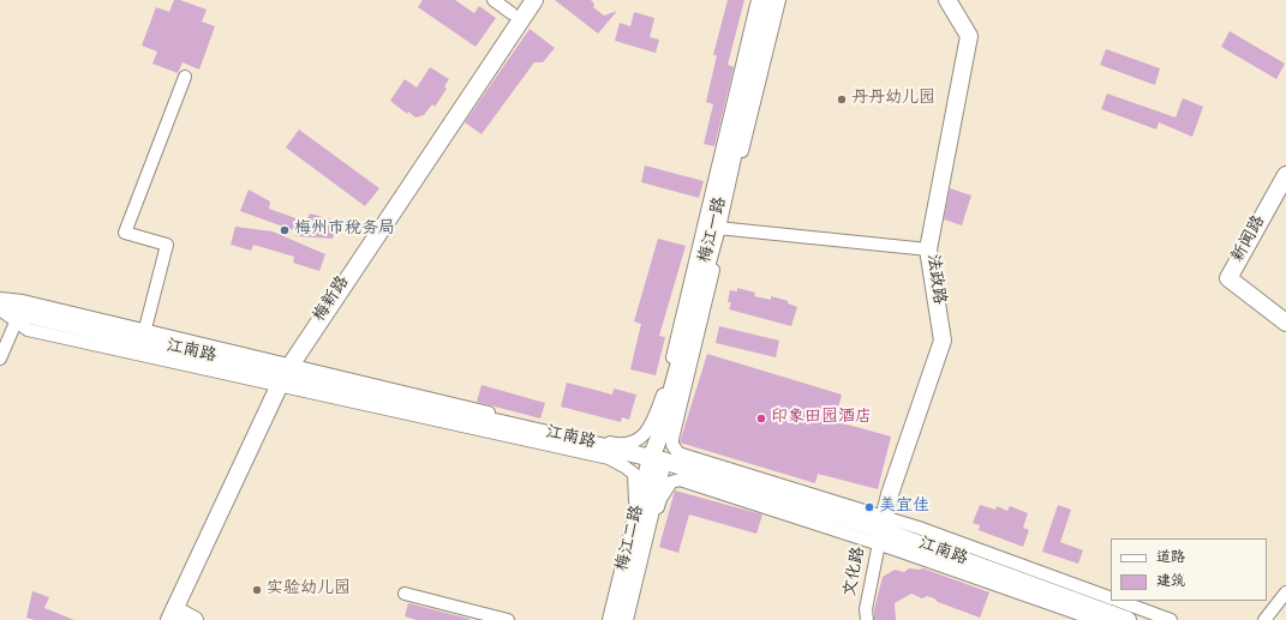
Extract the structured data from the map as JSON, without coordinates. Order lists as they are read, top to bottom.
{
  "streets": {
    "main road": [
      "梅江一路",
      "新闻路",
      "法政路",
      "梅新路",
      "江南路",
      "梅江二路"
    ],
    "street": ["文化路"]
  },
  "crossings": [
    ["梅江一路", "江南路"],
    ["梅江一路", "梅江二路"],
    ["法政路", "江南路"],
    ["法政路", "文化路"],
    ["梅新路", "江南路"],
    ["江南路", "梅江二路"],
    ["江南路", "文化路"]
  ],
  "places": [
    "丹丹幼儿园",
    "梅州市税务局",
    "印象田园酒店",
    "美宜佳",
    "实验幼儿园"
  ],
  "legend": ["道路", "建筑"]
}
